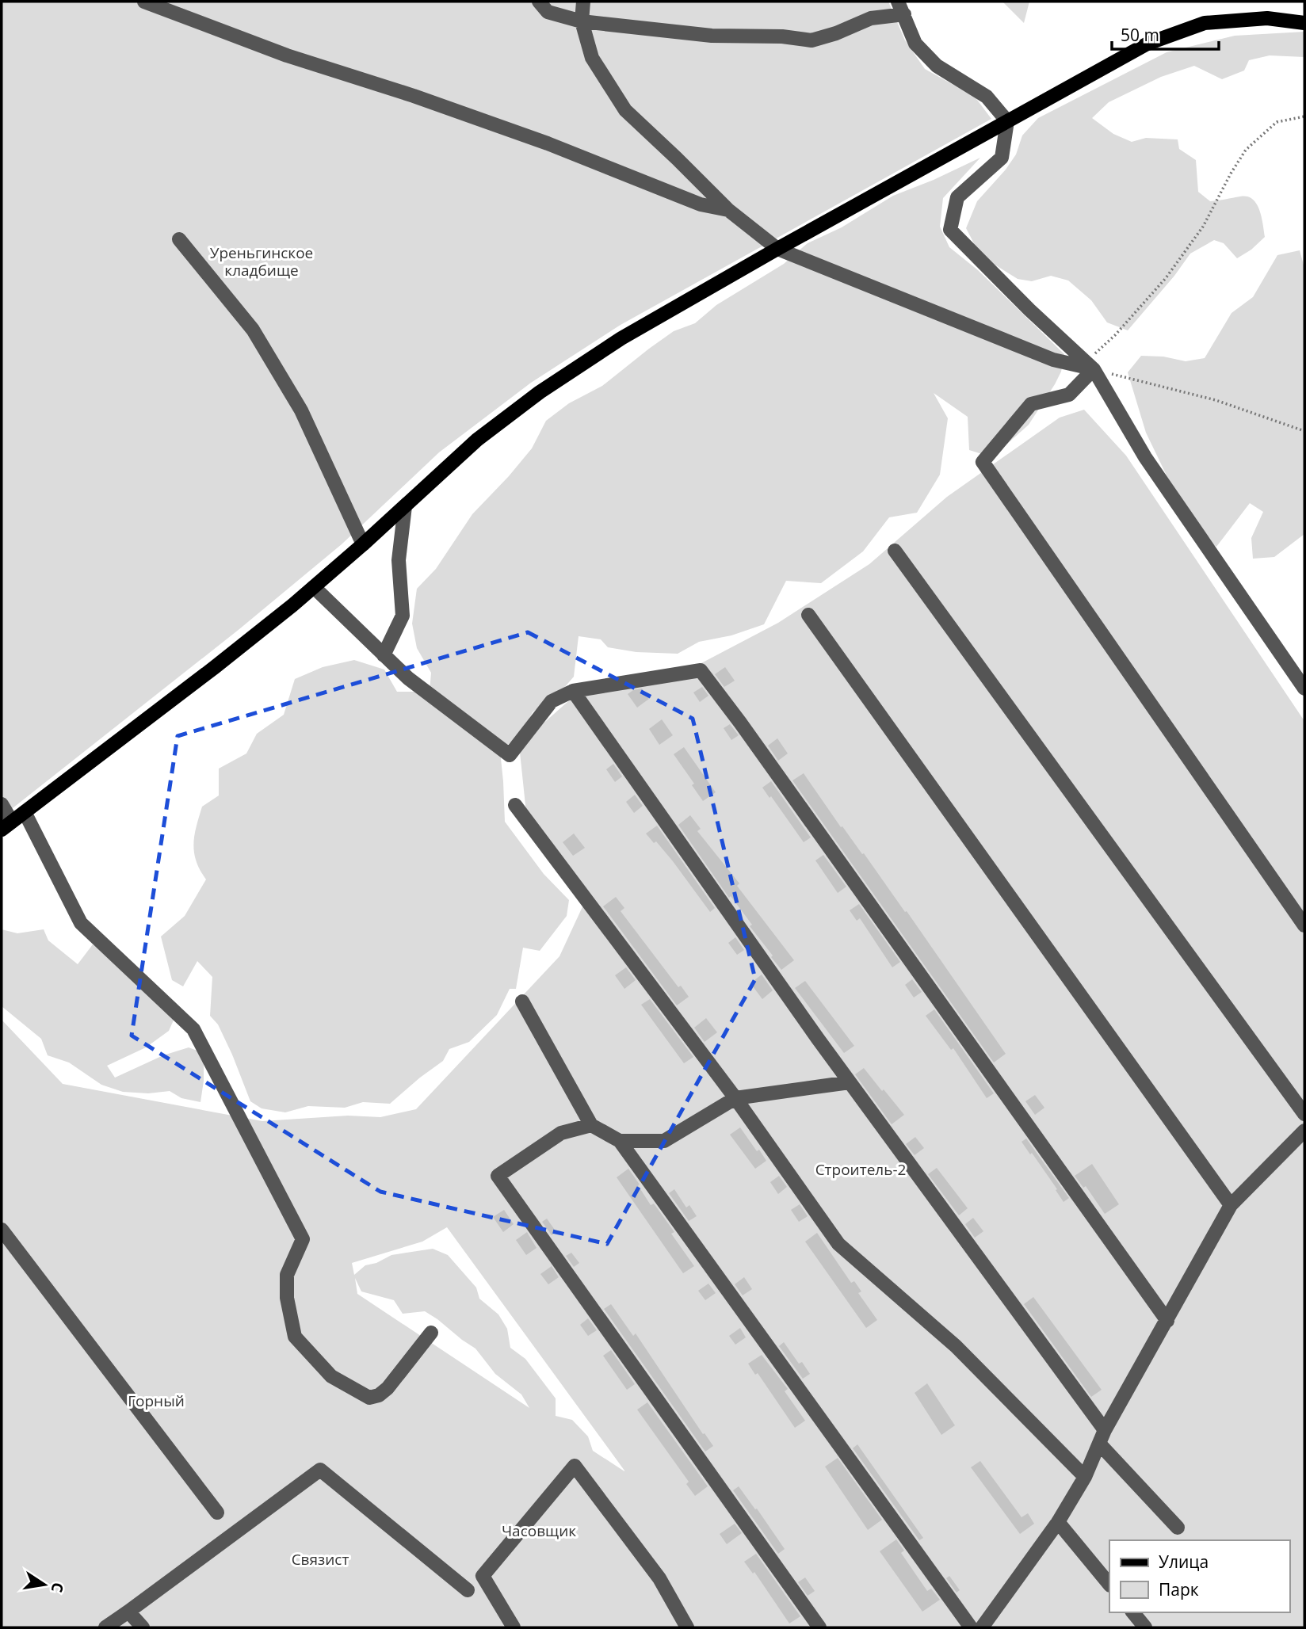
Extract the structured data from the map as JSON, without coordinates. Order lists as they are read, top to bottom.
{
  "parks": [
    "Уреньгинское кладбище",
    "Строитель-2",
    "Горный",
    "Часовщик",
    "Связист"
  ],
  "legend": ["Улица", "Парк"],
  "scale_bar": "50 m",
  "north": "right"
}
